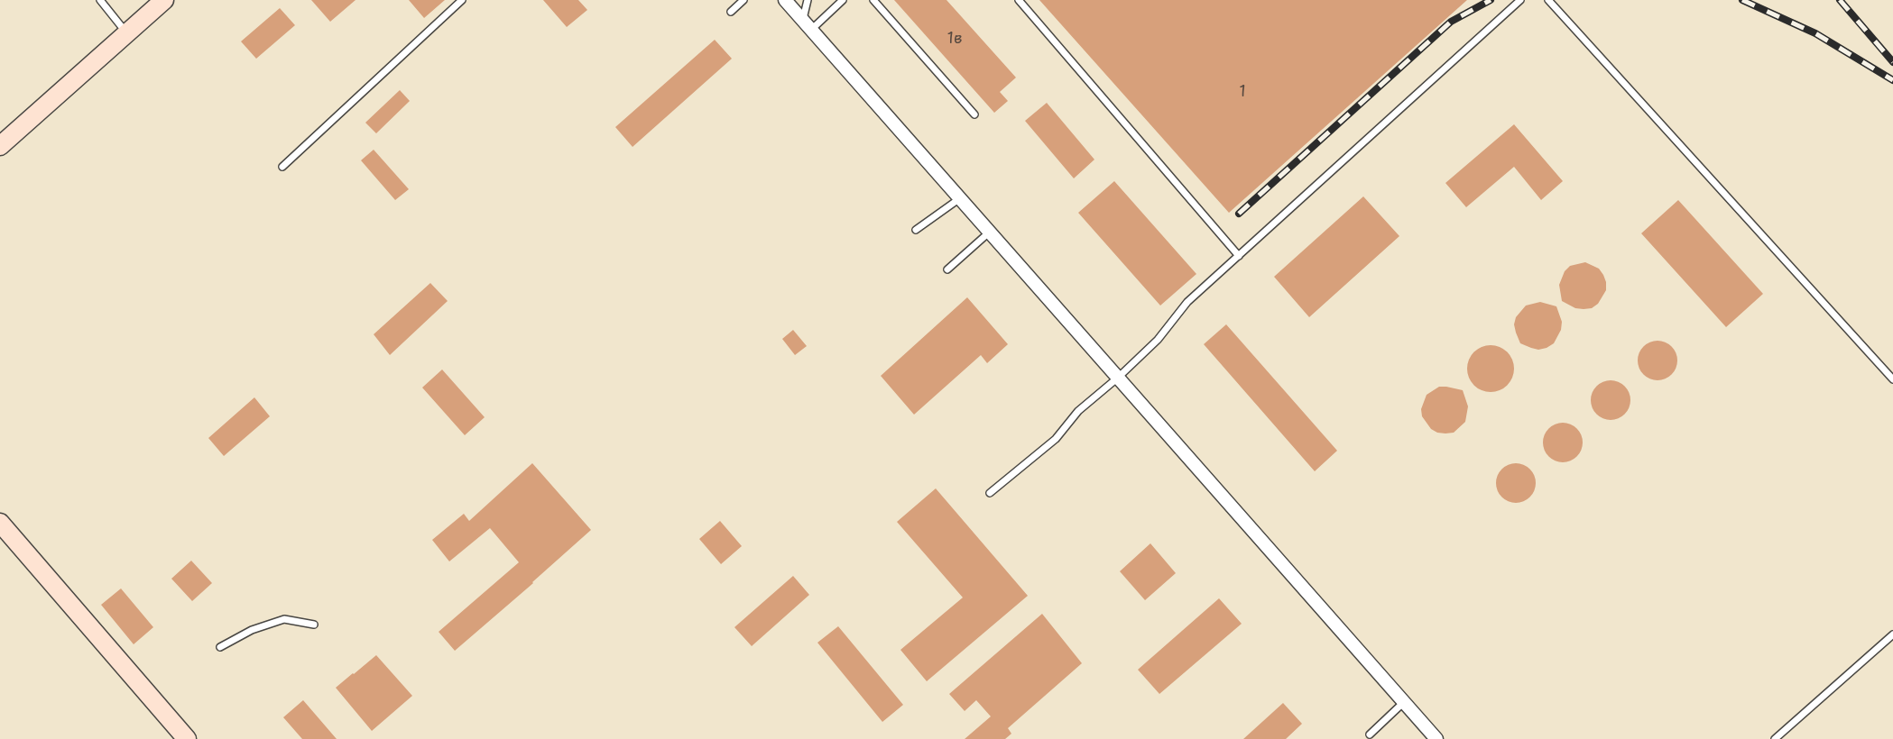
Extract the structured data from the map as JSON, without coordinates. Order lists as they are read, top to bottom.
{
  "house_numbers": ["1в", "1"]
}
